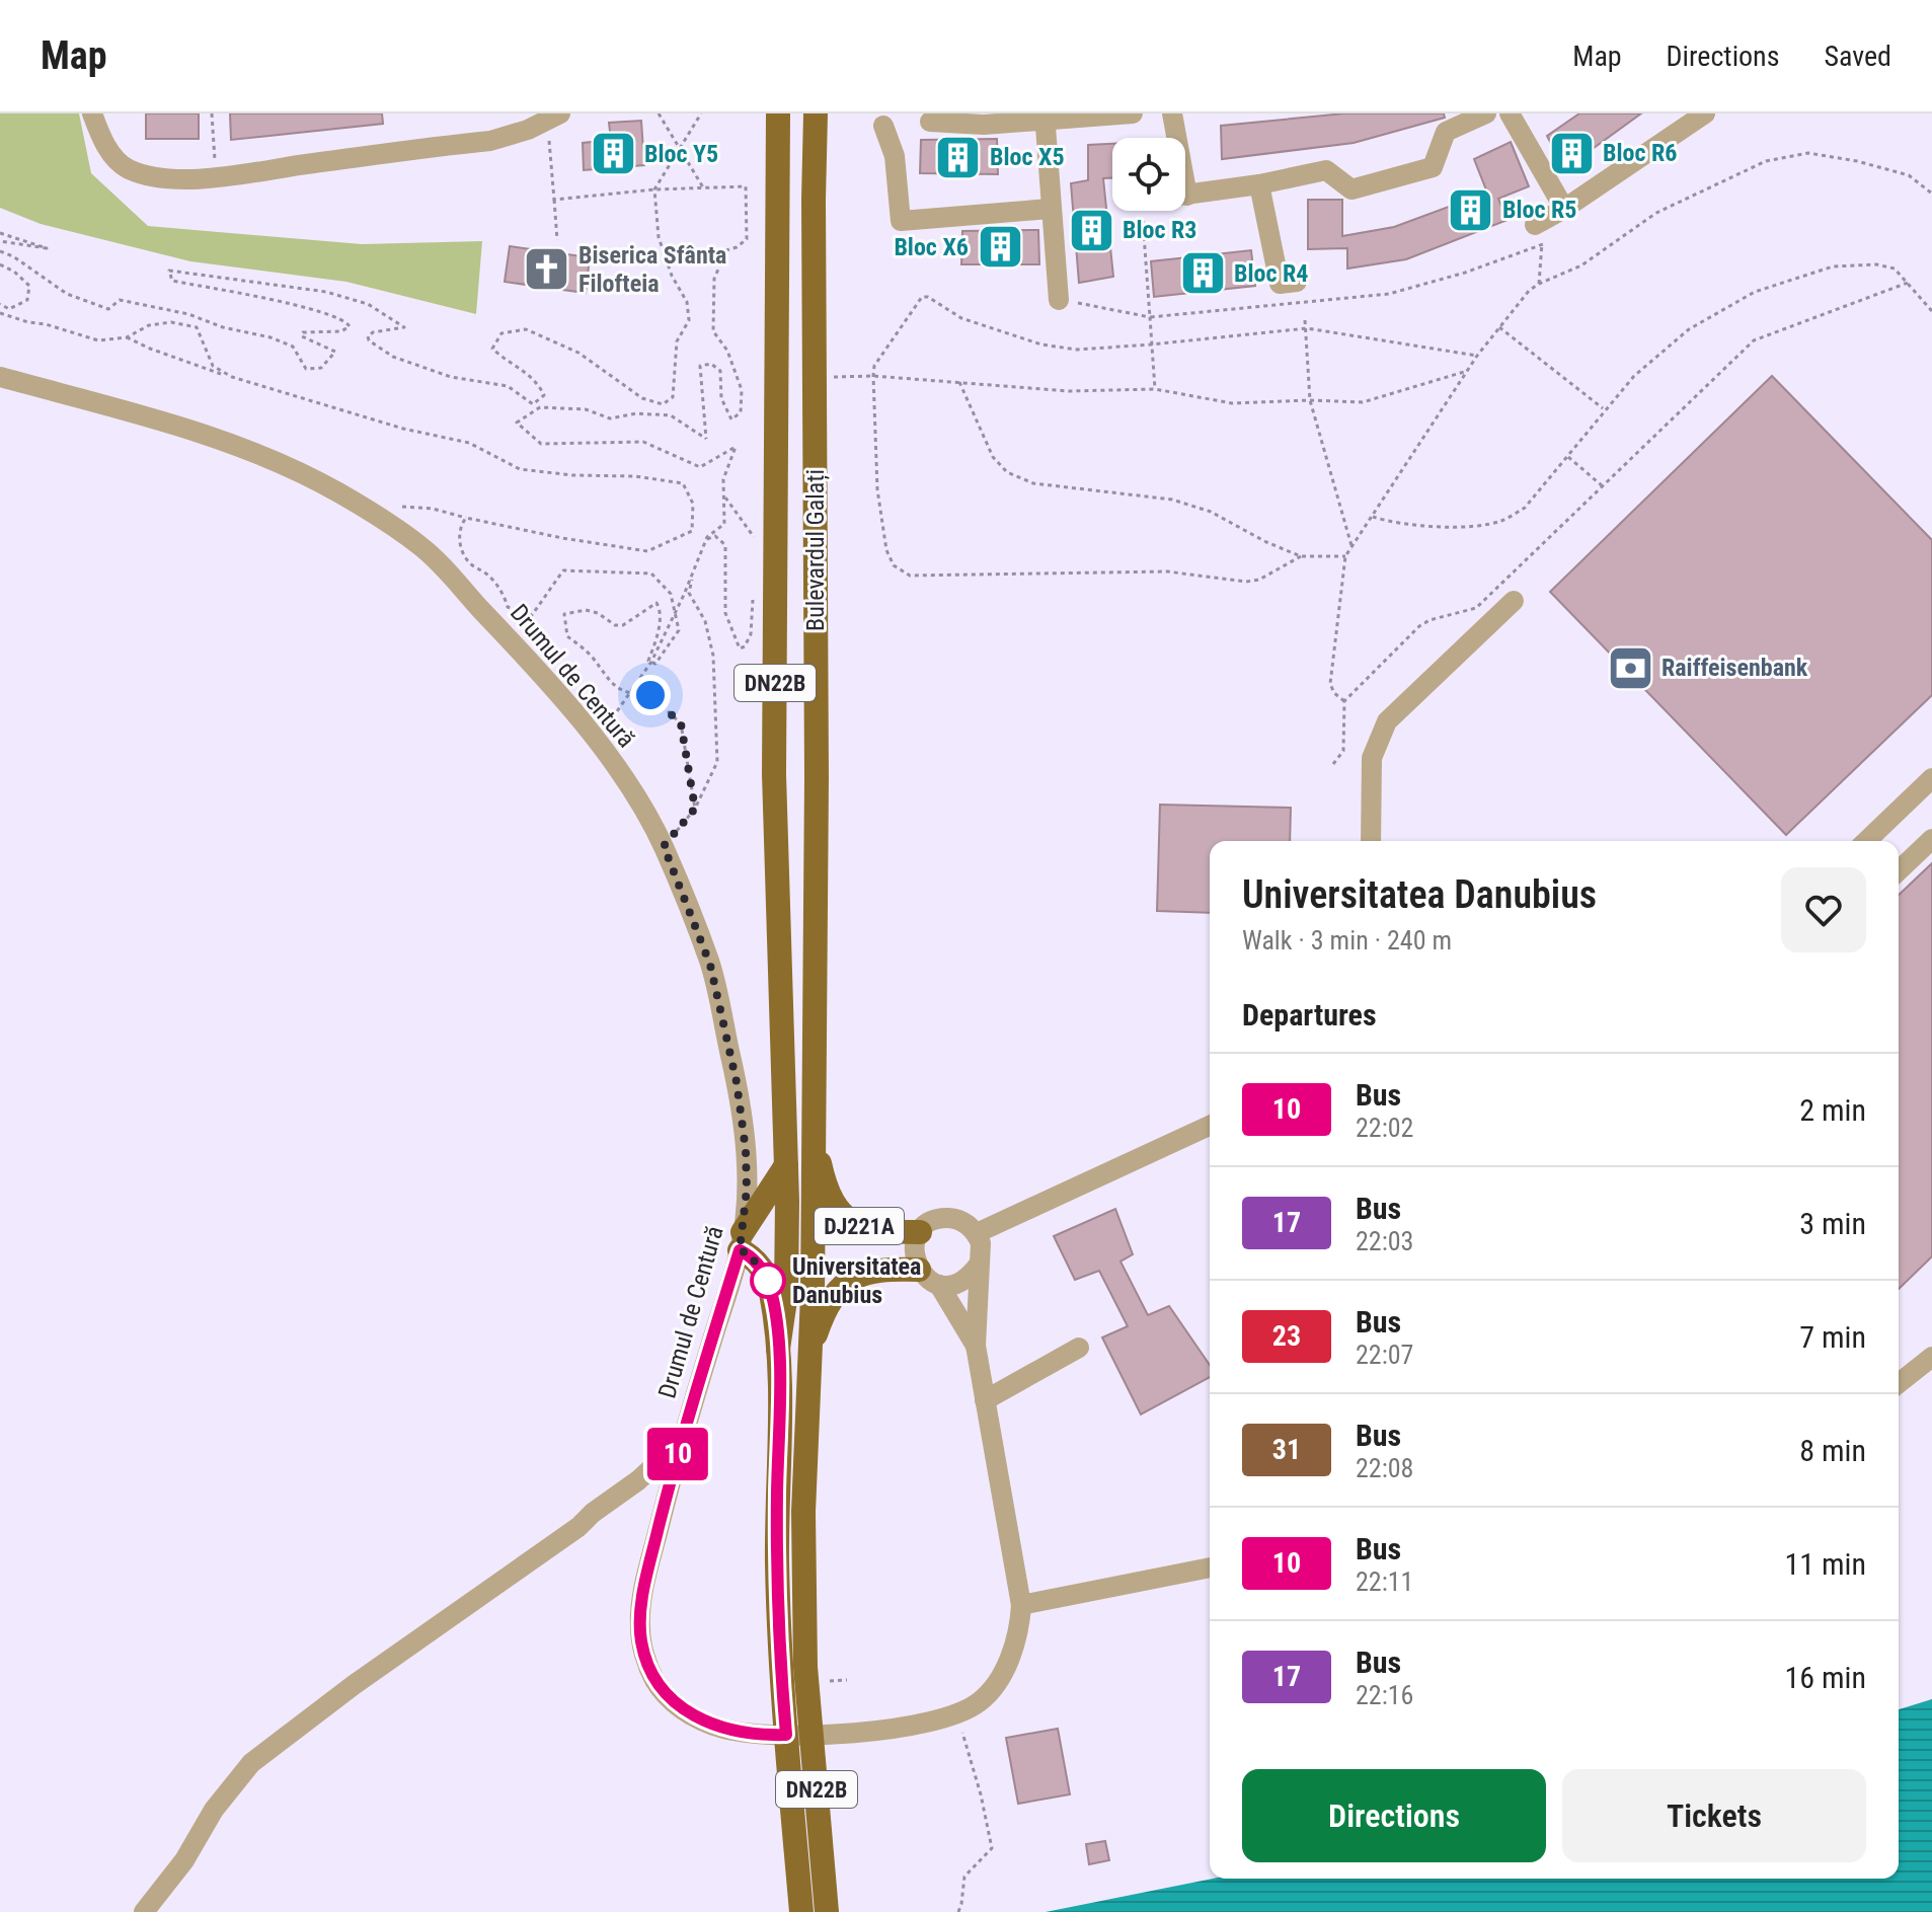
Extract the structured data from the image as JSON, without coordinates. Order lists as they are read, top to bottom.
{
  "streets": {
    "main road": ["Bulevardul Galați", "DN22B", "DJ221A"],
    "street": ["Drumul de Centură"]
  },
  "crossings": [
    ["Bulevardul Galați", "DN22B"],
    ["Bulevardul Galați", "DJ221A"],
    ["Drumul de Centură", "DJ221A"],
    ["DN22B", "DJ221A"]
  ],
  "places": {
    "building": [
      "Bloc R6",
      "Bloc Y5",
      "Bloc X5",
      "Bloc R5",
      "Bloc R3",
      "Bloc X6",
      "Bloc R4"
    ],
    "church": ["Biserica Sfânta Filofteia"],
    "bank": ["Raiffeisenbank"],
    "other": ["Universitatea Danubius"]
  },
  "lines": ["bus line 10"],
  "page": {
    "header": "Map",
    "nav": ["Map", "Directions", "Saved"],
    "on_map": "10",
    "heading": [
      ["Universitatea Danubius", "Walk · 3 min · 240 m"],
      "Departures"
    ],
    "list": [
      {
        "mark": "10",
        "name": "Bus",
        "note": "22:02",
        "value": "2 min"
      },
      {
        "mark": "17",
        "name": "Bus",
        "note": "22:03",
        "value": "3 min"
      },
      {
        "mark": "23",
        "name": "Bus",
        "note": "22:07",
        "value": "7 min"
      },
      {
        "mark": "31",
        "name": "Bus",
        "note": "22:08",
        "value": "8 min"
      },
      {
        "mark": "10",
        "name": "Bus",
        "note": "22:11",
        "value": "11 min"
      },
      {
        "mark": "17",
        "name": "Bus",
        "note": "22:16",
        "value": "16 min"
      }
    ],
    "buttons": ["Directions", "Tickets"]
  }
}
